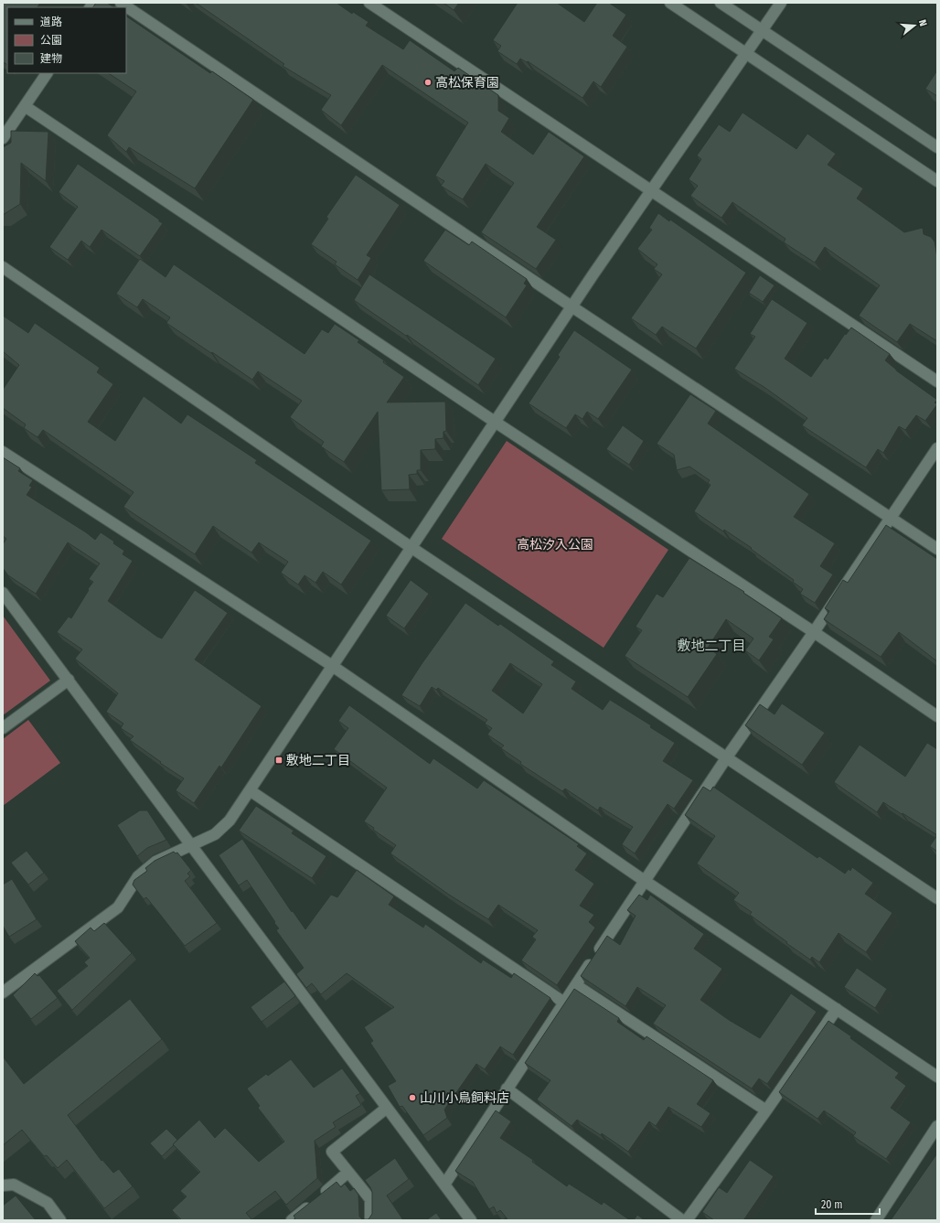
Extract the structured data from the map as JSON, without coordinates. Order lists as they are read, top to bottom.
{
  "districts": ["敷地二丁目"],
  "parks": ["高松汐入公園"],
  "places": {
    "other": ["高松保育園", "山川小鳥飼料店"],
    "transit": ["敷地二丁目"]
  },
  "legend": ["道路", "公園", "建物"],
  "scale_bar": "20 m",
  "north": "right"
}
